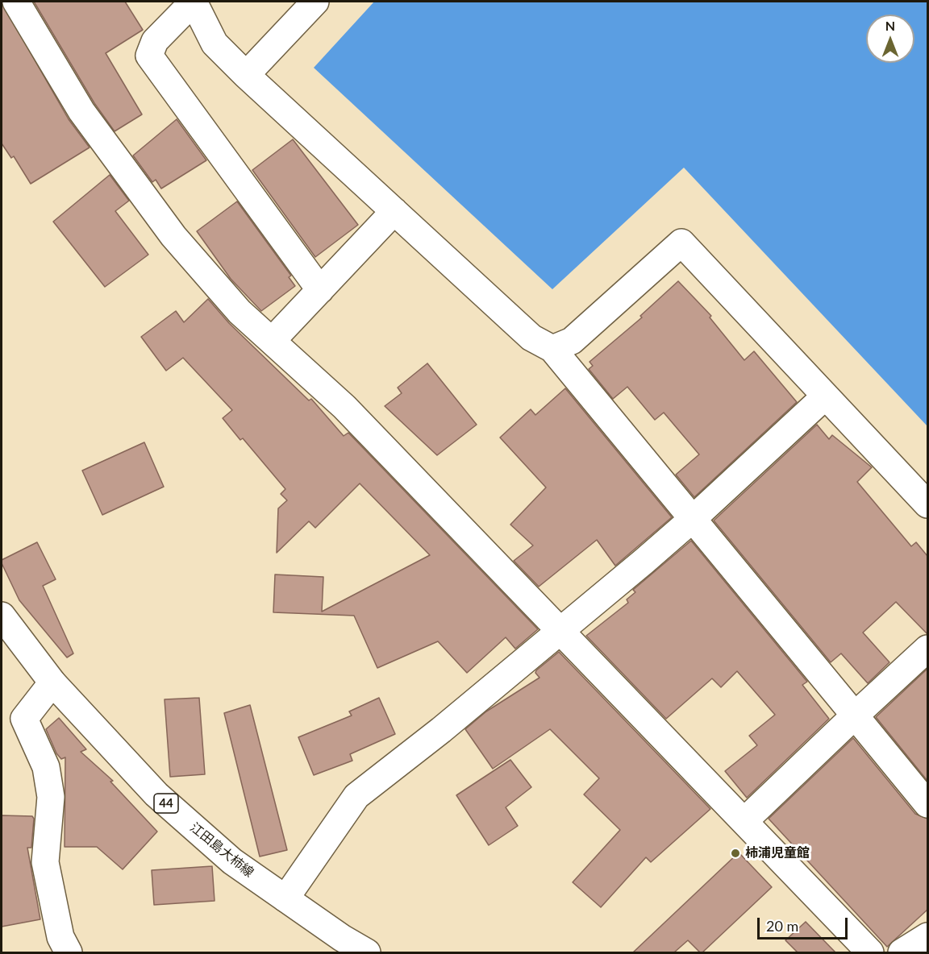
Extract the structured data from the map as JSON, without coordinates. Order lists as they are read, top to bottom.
{
  "streets": {
    "street": ["44", "江田島大柿線"]
  },
  "places": ["柿浦児童館"],
  "scale_bar": "20 m",
  "north": "top"
}
